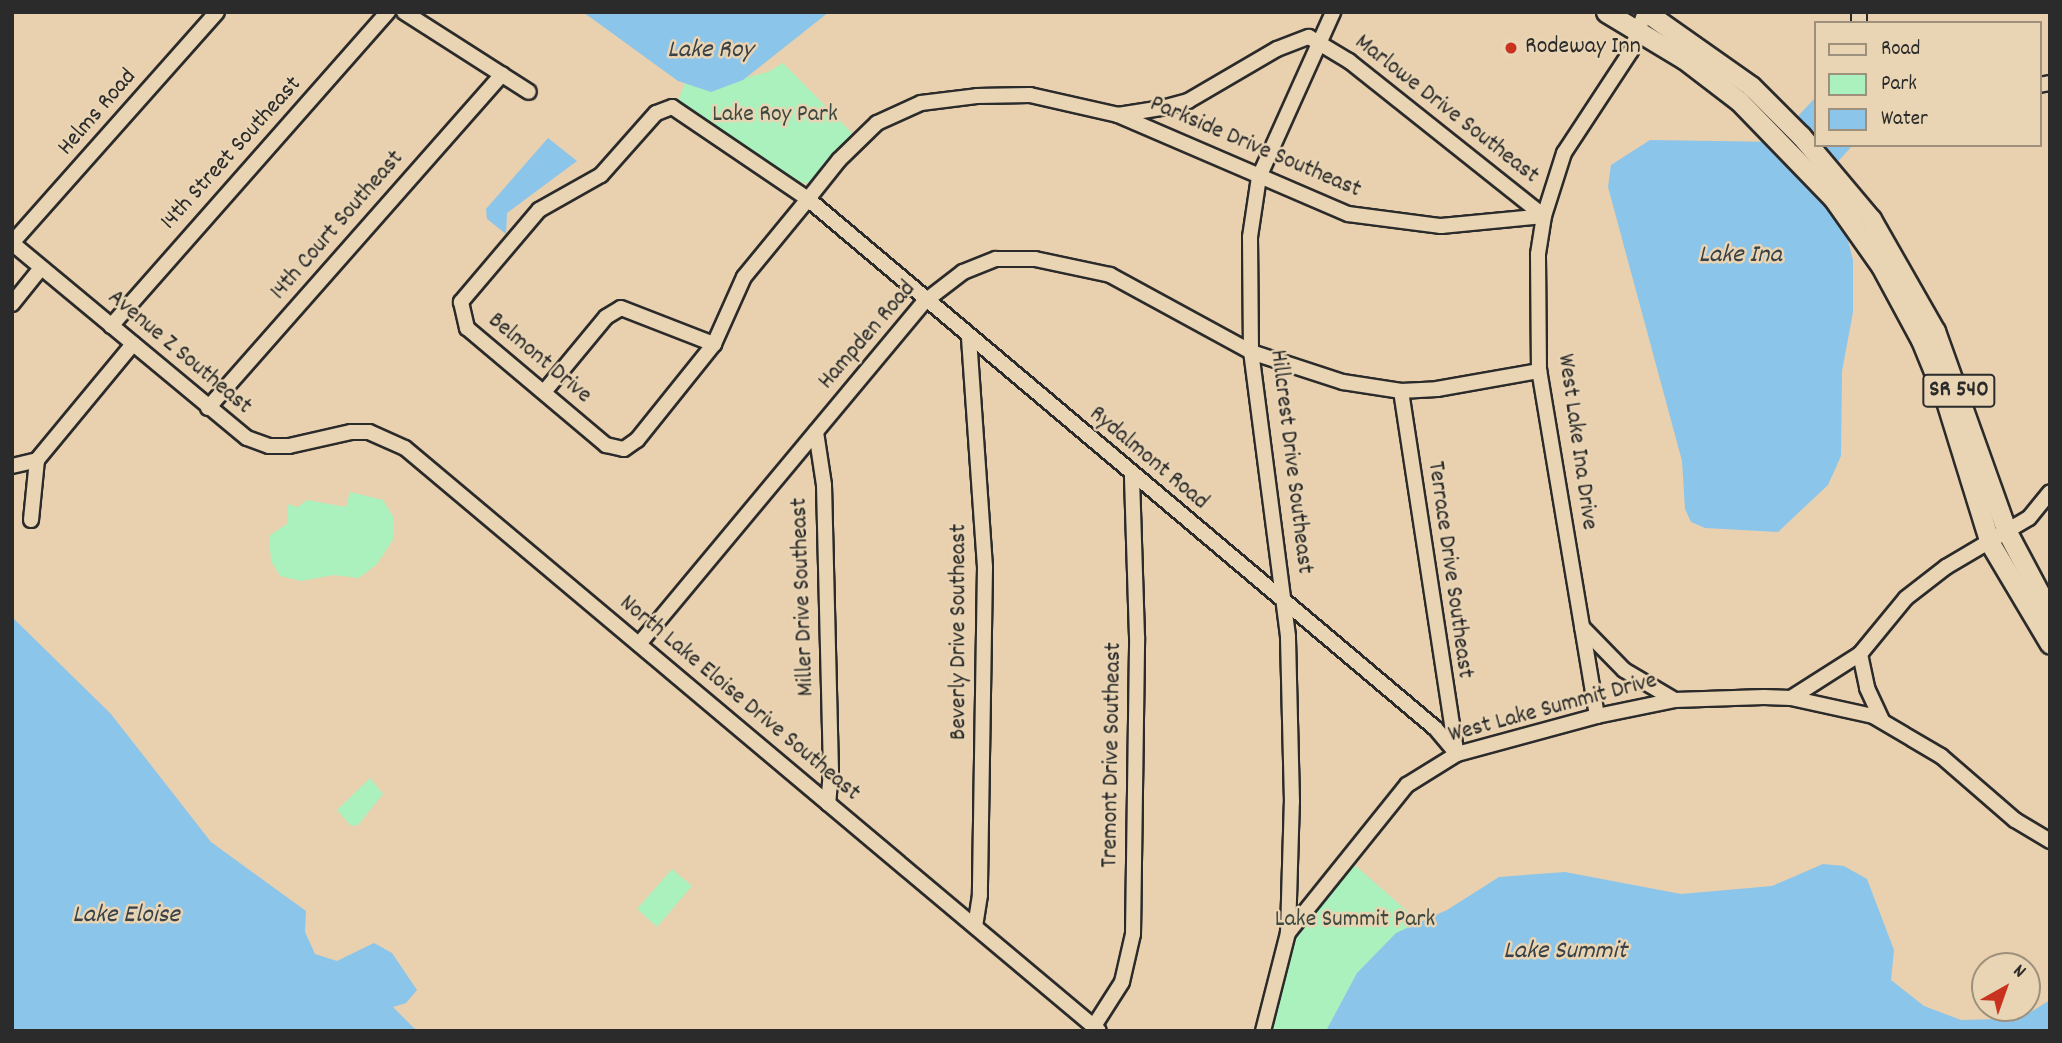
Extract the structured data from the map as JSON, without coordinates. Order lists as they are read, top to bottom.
{
  "streets": {
    "main road": ["SR 540"],
    "street": [
      "Marlowe Drive Southeast",
      "Helms Road",
      "Parkside Drive Southeast",
      "14th Street Southeast",
      "14th Court Southeast",
      "Hampden Road",
      "Avenue Z Southeast",
      "Belmont Drive",
      "West Lake Ina Drive",
      "Rydalmont Road",
      "Hillcrest Drive Southeast",
      "Terrace Drive Southeast",
      "Miller Drive Southeast",
      "Beverly Drive Southeast",
      "North Lake Eloise Drive Southeast",
      "West Lake Summit Drive",
      "Tremont Drive Southeast"
    ]
  },
  "crossings": [
    ["Marlowe Drive Southeast", "Parkside Drive Southeast"],
    ["Marlowe Drive Southeast", "West Lake Ina Drive"],
    ["Marlowe Drive Southeast", "Hillcrest Drive Southeast"],
    ["Helms Road", "Avenue Z Southeast"],
    ["Parkside Drive Southeast", "Belmont Drive"],
    ["Parkside Drive Southeast", "West Lake Ina Drive"],
    ["Parkside Drive Southeast", "Hillcrest Drive Southeast"],
    ["14th Street Southeast", "Avenue Z Southeast"],
    ["14th Court Southeast", "Avenue Z Southeast"],
    ["Hampden Road", "West Lake Ina Drive"],
    ["Hampden Road", "Rydalmont Road"],
    ["Hampden Road", "Hillcrest Drive Southeast"],
    ["Hampden Road", "Terrace Drive Southeast"],
    ["Hampden Road", "Miller Drive Southeast"],
    ["Hampden Road", "North Lake Eloise Drive Southeast"],
    ["Avenue Z Southeast", "North Lake Eloise Drive Southeast"],
    ["Belmont Drive", "Rydalmont Road"],
    ["SR 540", "West Lake Ina Drive"],
    ["West Lake Ina Drive", "West Lake Summit Drive"],
    ["Rydalmont Road", "Hillcrest Drive Southeast"],
    ["Rydalmont Road", "Terrace Drive Southeast"],
    ["Rydalmont Road", "Beverly Drive Southeast"],
    ["Rydalmont Road", "West Lake Summit Drive"],
    ["Rydalmont Road", "Tremont Drive Southeast"],
    ["Hillcrest Drive Southeast", "West Lake Summit Drive"],
    ["Terrace Drive Southeast", "West Lake Summit Drive"],
    ["Miller Drive Southeast", "North Lake Eloise Drive Southeast"],
    ["Beverly Drive Southeast", "North Lake Eloise Drive Southeast"],
    ["North Lake Eloise Drive Southeast", "Tremont Drive Southeast"]
  ],
  "water": [
    "Lake Roy",
    "Lake Ina",
    "Lake Eloise",
    "Lake Summit"
  ],
  "parks": ["Lake Roy Park", "Lake Summit Park"],
  "places": ["Rodeway Inn"],
  "legend": ["Road", "Park", "Water"],
  "north": "top right"
}
